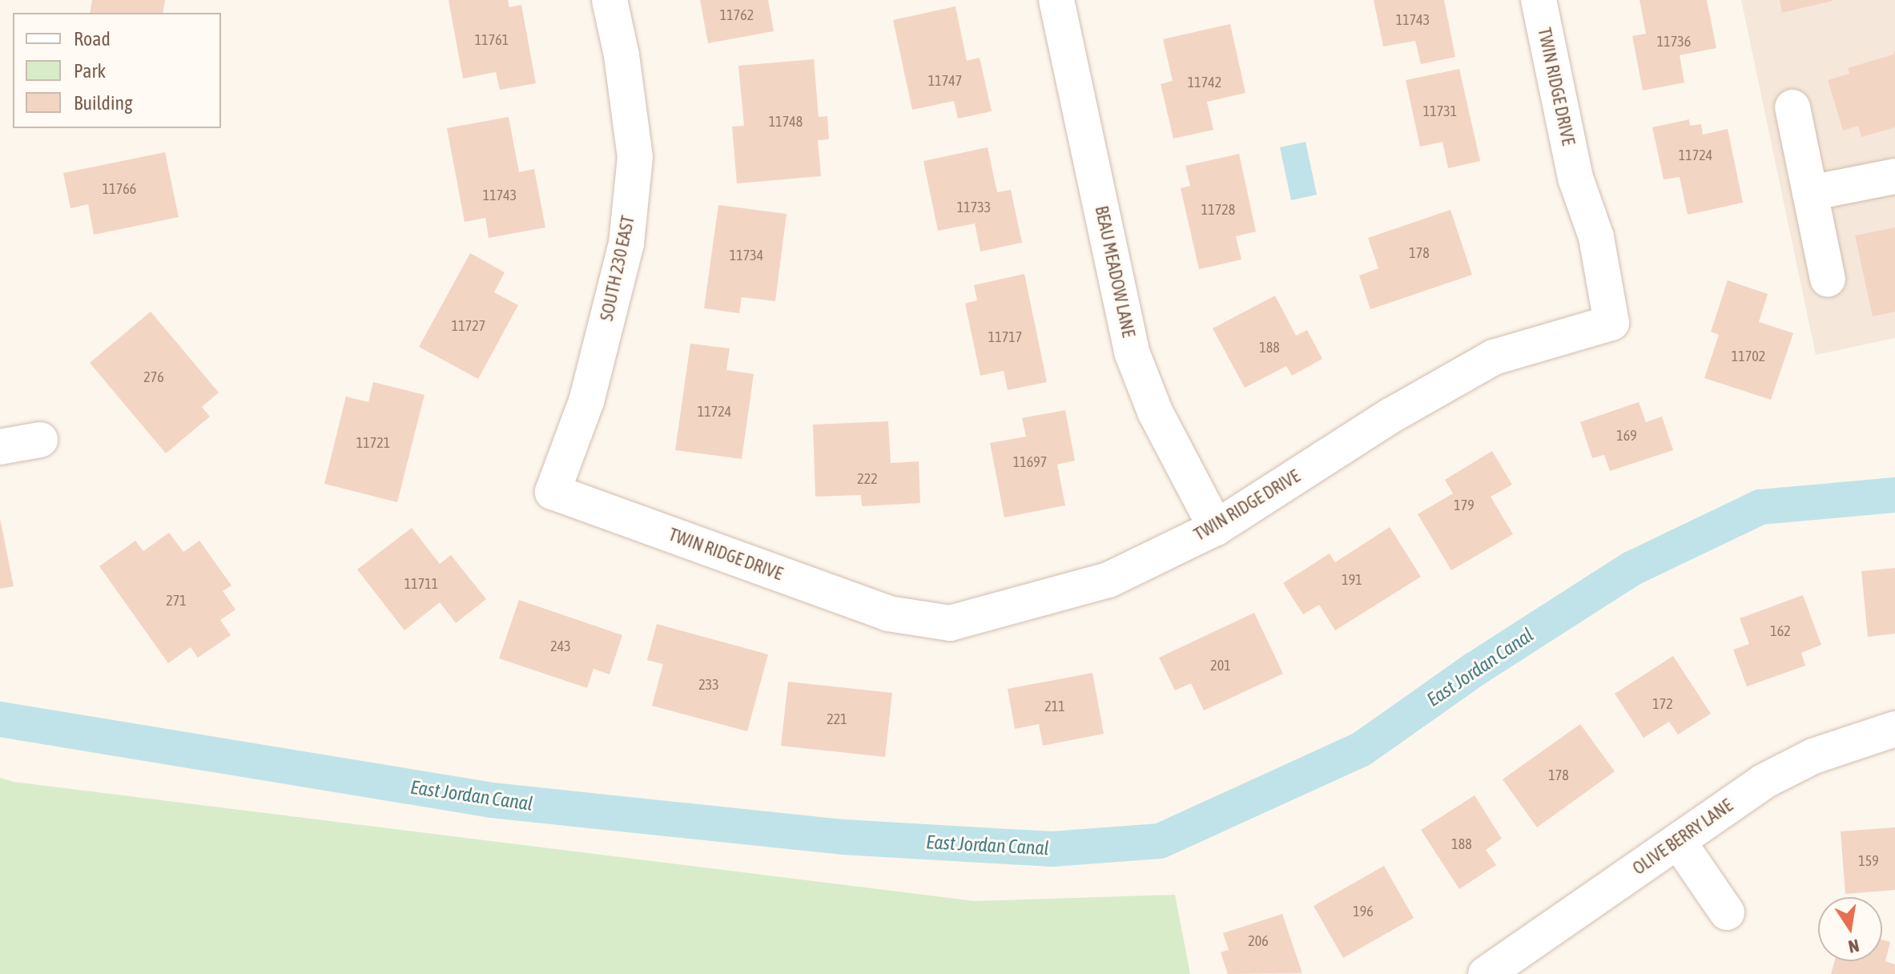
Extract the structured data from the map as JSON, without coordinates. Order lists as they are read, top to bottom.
{
  "streets": {
    "street": [
      "TWIN RIDGE DRIVE",
      "SOUTH 230 EAST",
      "BEAU MEADOW LANE",
      "OLIVE BERRY LANE"
    ]
  },
  "crossings": [
    ["TWIN RIDGE DRIVE", "SOUTH 230 EAST"],
    ["TWIN RIDGE DRIVE", "BEAU MEADOW LANE"]
  ],
  "water": ["East Jordan Canal"],
  "house_numbers": [
    "11762",
    "11743",
    "11761",
    "11736",
    "11747",
    "11742",
    "11731",
    "11748",
    "11724",
    "11766",
    "11743",
    "11733",
    "11728",
    "178",
    "11734",
    "11727",
    "11717",
    "188",
    "11702",
    "276",
    "11724",
    "169",
    "11721",
    "11697",
    "222",
    "179",
    "191",
    "11711",
    "271",
    "162",
    "243",
    "201",
    "233",
    "172",
    "211",
    "221",
    "178",
    "188",
    "159",
    "196",
    "206"
  ],
  "legend": ["Road", "Park", "Building"],
  "north": "bottom"
}
